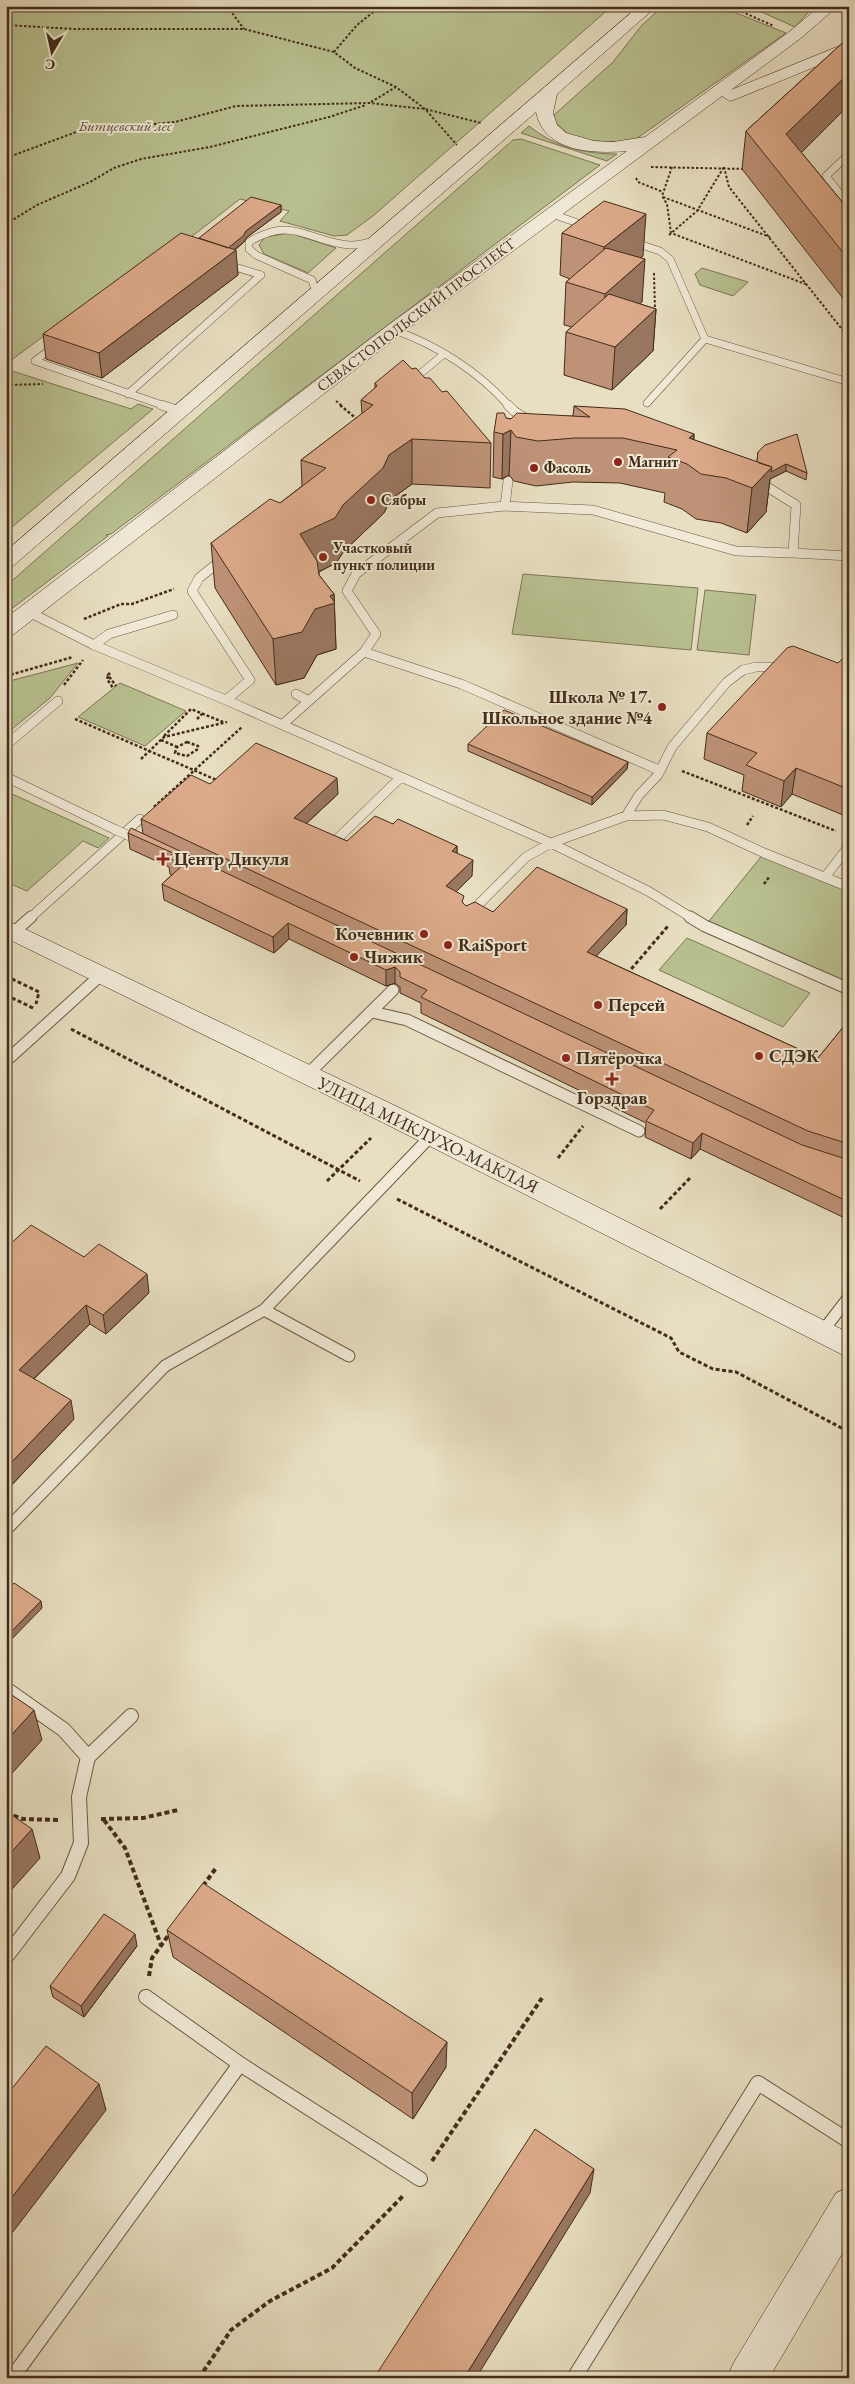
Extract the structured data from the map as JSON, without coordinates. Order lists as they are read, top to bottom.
{
  "streets": {
    "main road": ["СЕВАСТОПОЛЬСКИЙ ПРОСПЕКТ", "УЛИЦА МИКЛУХО-МАКЛАЯ"]
  },
  "parks": ["Битцевский лес"],
  "places": {
    "other": [
      "Магнит",
      "Фасоль",
      "Сябры",
      "Участковый пункт полиции",
      "Школа № 17. Школьное здание №4",
      "Кочевник",
      "RaiSport",
      "Чижик",
      "Персей",
      "СДЭК",
      "Пятёрочка"
    ],
    "health": ["Центр Дикуля", "Горздрав"]
  },
  "north": "bottom"
}
